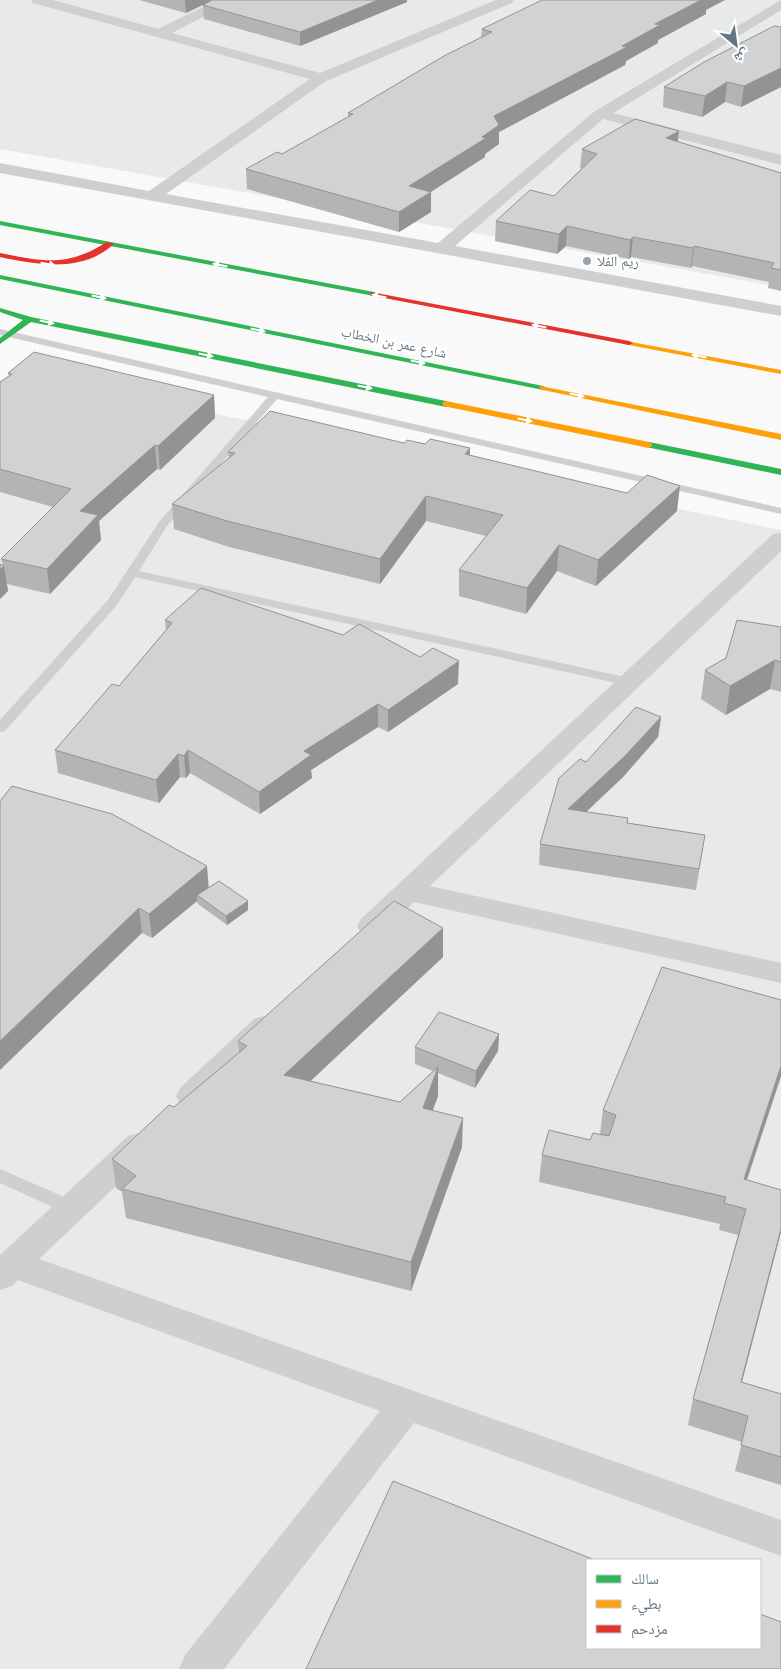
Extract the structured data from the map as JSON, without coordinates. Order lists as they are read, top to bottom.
{
  "streets": {
    "main road": ["شارع عمر بن الخطاب"]
  },
  "places": ["ريم الفلا"],
  "legend": ["سالك", "بطيء", "مزدحم"],
  "north": "bottom right"
}
